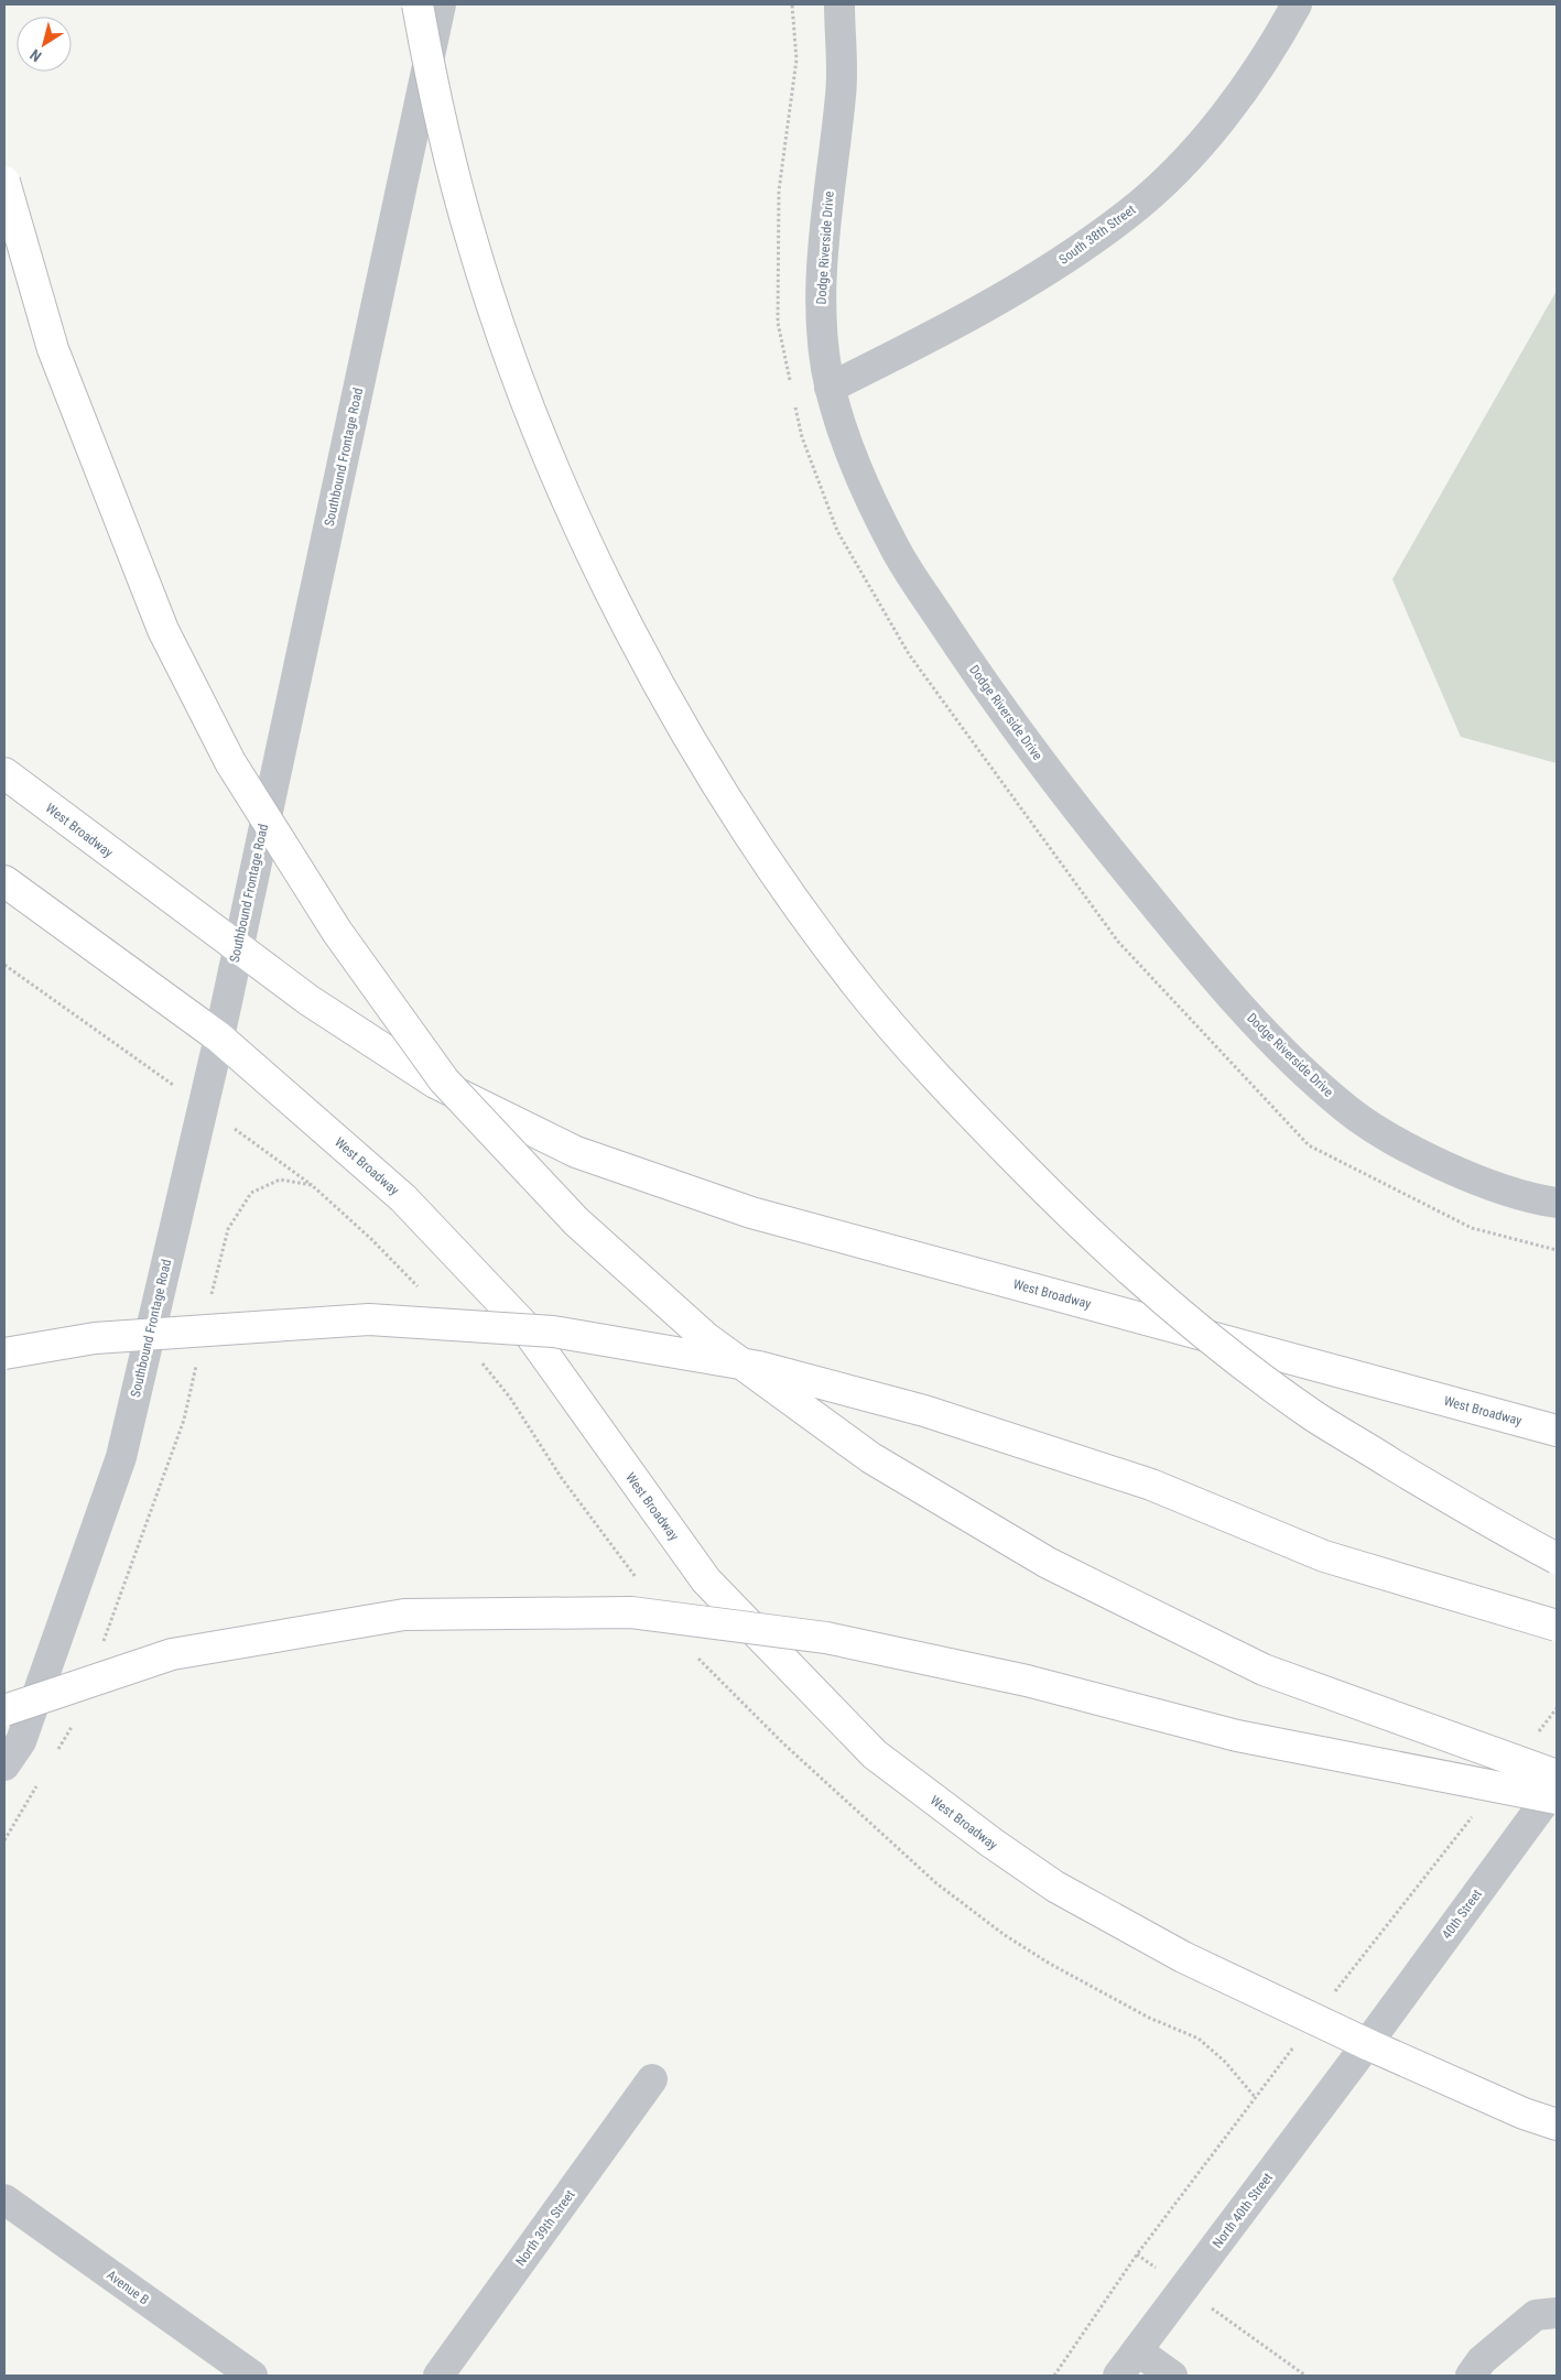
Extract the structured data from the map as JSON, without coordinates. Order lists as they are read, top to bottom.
{
  "streets": {
    "main road": ["West Broadway"],
    "street": [
      "South 38th Street",
      "Dodge Riverside Drive",
      "Southbound Frontage Road",
      "40th Street",
      "North 40th Street",
      "North 39th Street",
      "Avenue B"
    ]
  },
  "crossings": [
    ["South 38th Street", "Dodge Riverside Drive"],
    ["Southbound Frontage Road", "West Broadway"],
    ["West Broadway", "40th Street"],
    ["West Broadway", "North 40th Street"],
    ["40th Street", "North 40th Street"]
  ],
  "north": "bottom left"
}
